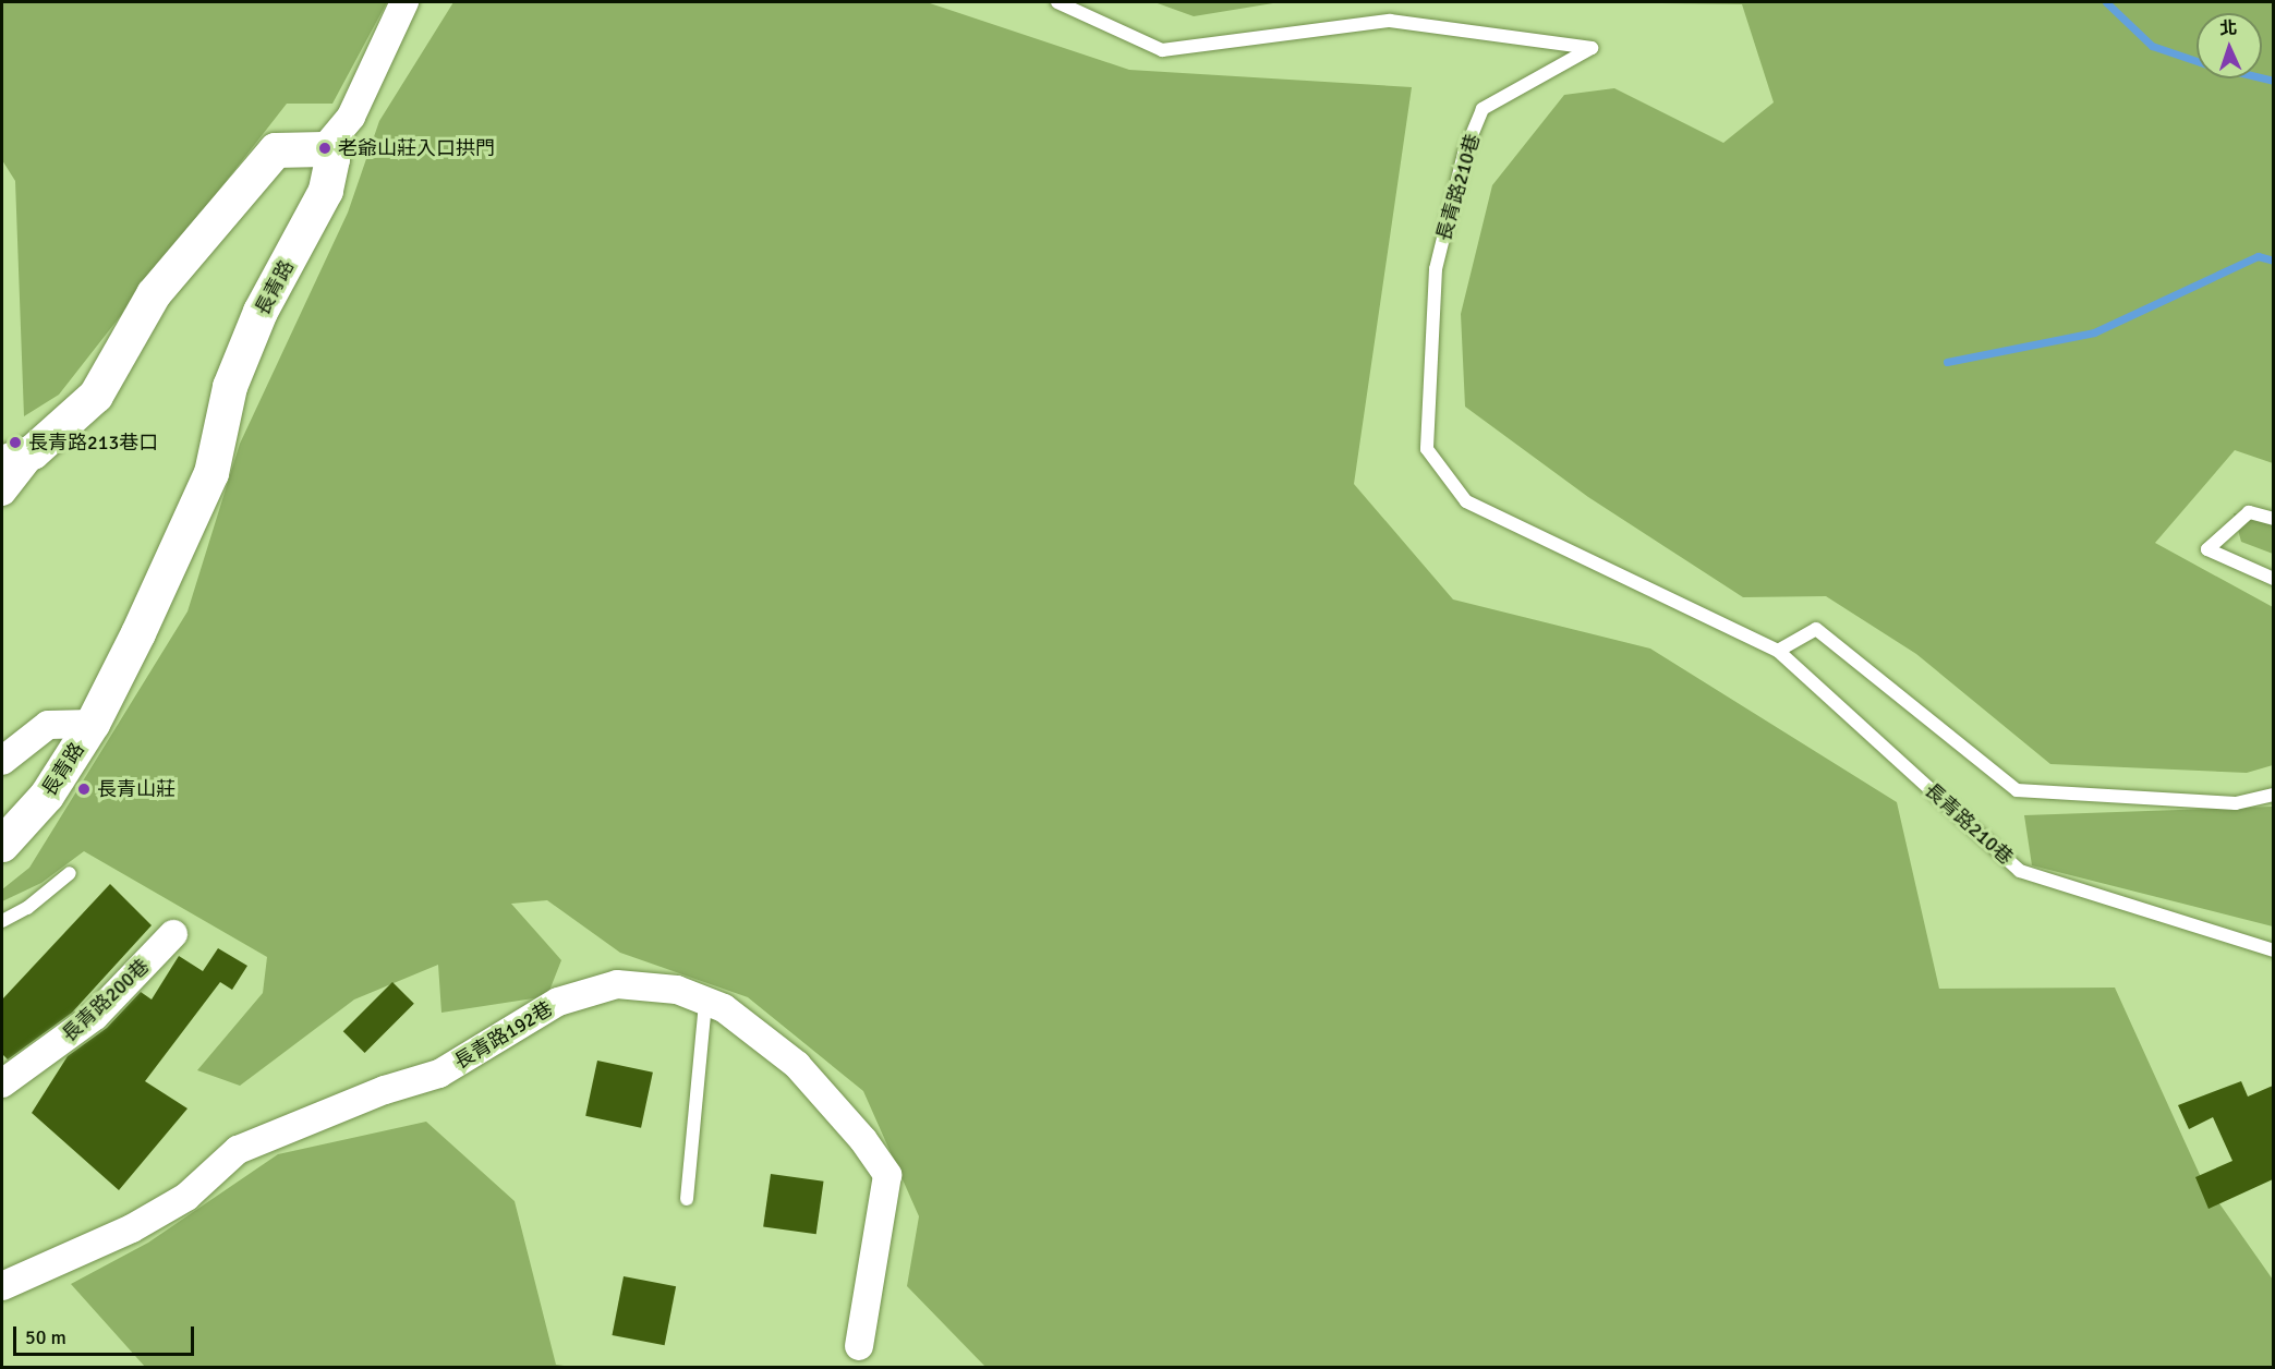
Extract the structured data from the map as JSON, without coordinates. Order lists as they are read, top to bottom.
{
  "streets": {
    "street": ["長青路", "長青路200巷", "長青路192巷"],
    "lane": ["長青路210巷"]
  },
  "places": ["老爺山莊入口拱門", "長青路213巷口", "長青山莊"],
  "scale_bar": "50 m",
  "north": "top"
}
